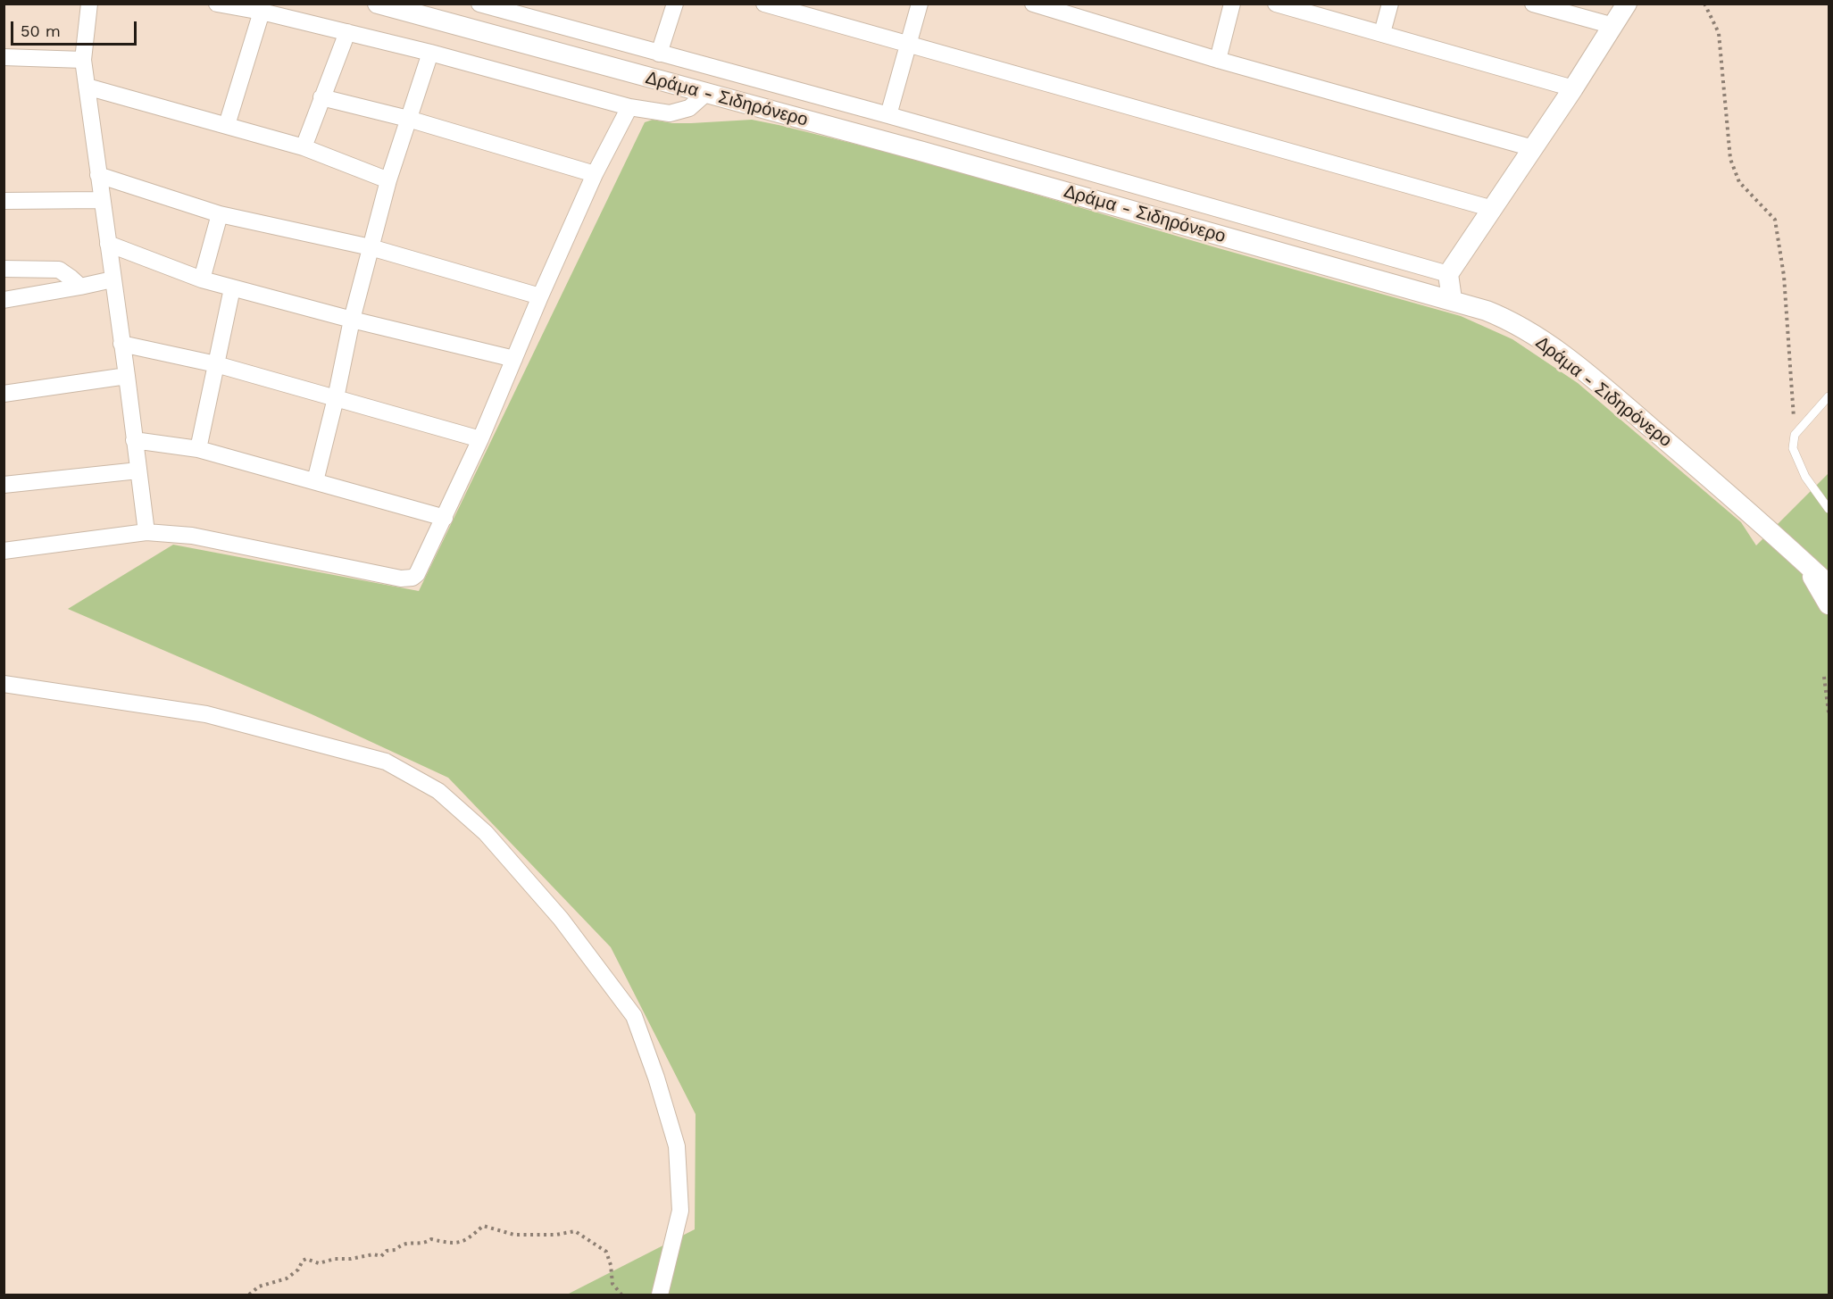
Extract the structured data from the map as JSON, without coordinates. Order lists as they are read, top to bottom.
{
  "streets": {
    "street": ["Δράμα - Σιδηρόνερο"]
  },
  "scale_bar": "50 m"
}
